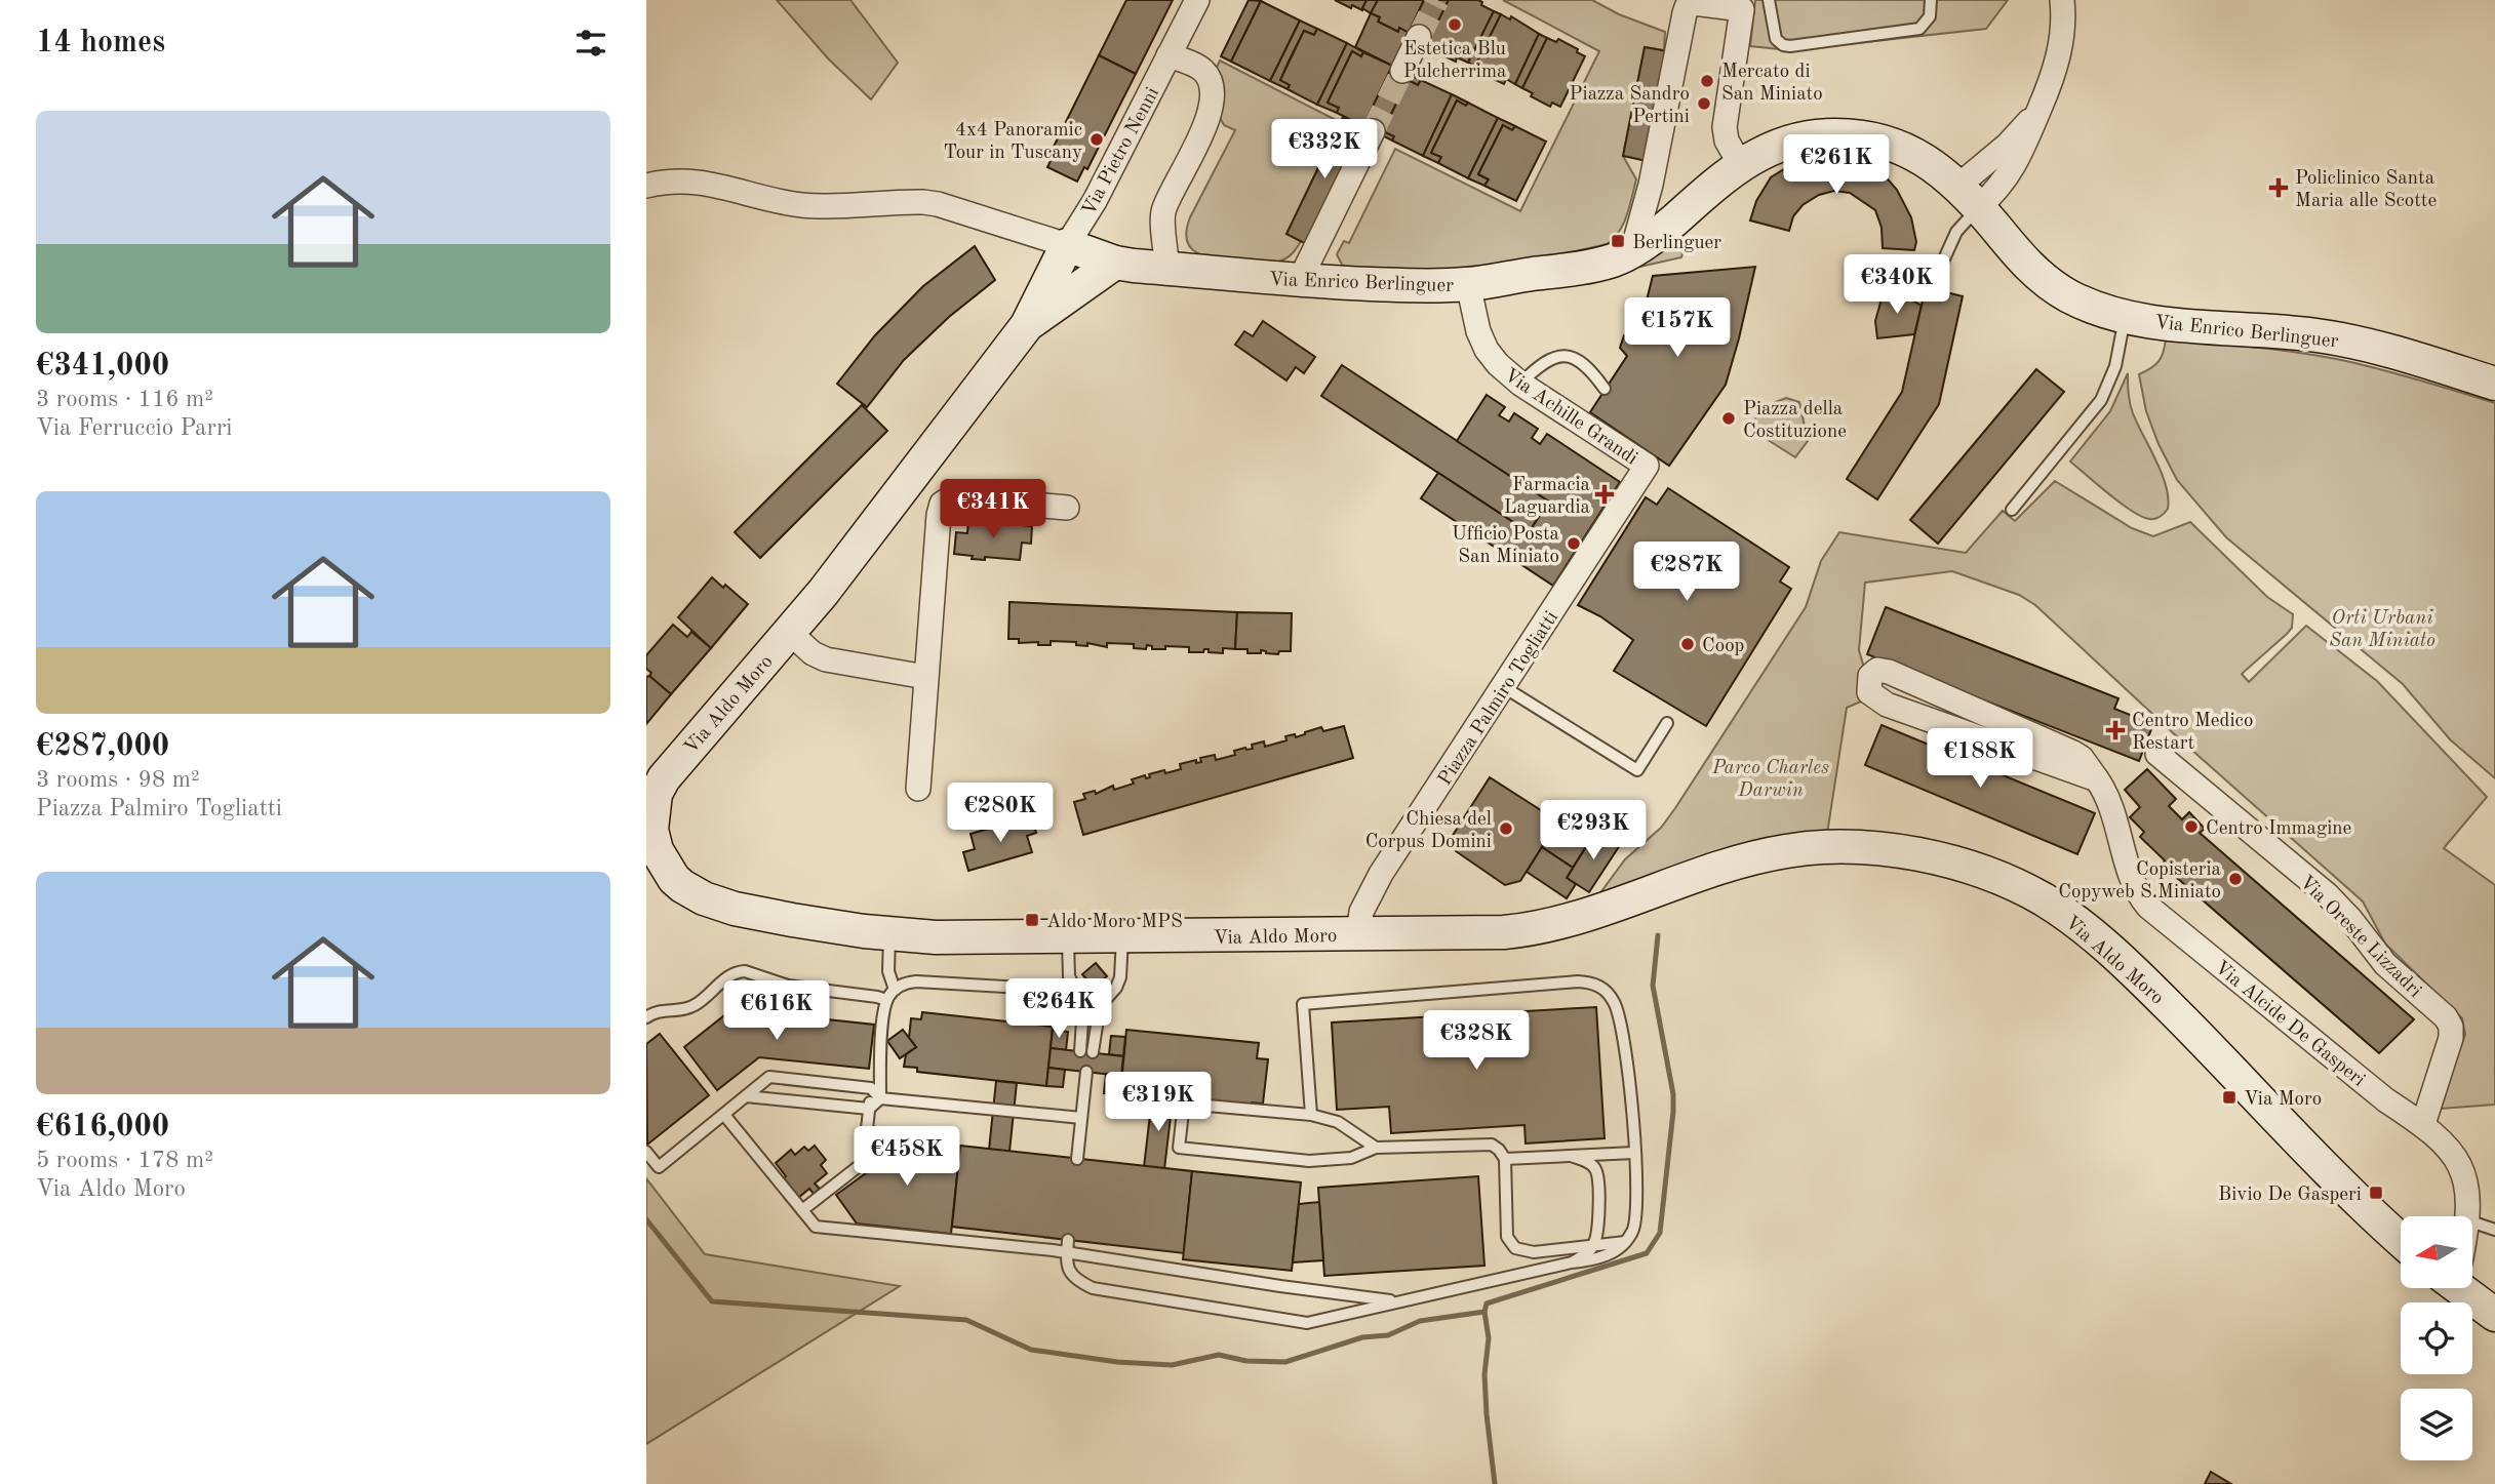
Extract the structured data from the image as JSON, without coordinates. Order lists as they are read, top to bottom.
{
  "streets": {
    "street": [
      "Via Pietro Nenni",
      "Via Enrico Berlinguer",
      "Via Achille Grandi",
      "Piazza Palmiro Togliatti",
      "Via Aldo Moro",
      "Via Oreste Lizzadri",
      "Via Alcide De Gasperi"
    ]
  },
  "crossings": [
    ["Via Pietro Nenni", "Via Enrico Berlinguer"],
    ["Via Pietro Nenni", "Via Aldo Moro"],
    ["Via Enrico Berlinguer", "Via Achille Grandi"],
    ["Via Enrico Berlinguer", "Via Aldo Moro"],
    ["Via Achille Grandi", "Piazza Palmiro Togliatti"],
    ["Piazza Palmiro Togliatti", "Via Aldo Moro"],
    ["Via Oreste Lizzadri", "Via Alcide De Gasperi"]
  ],
  "parks": ["Orti Urbani San Miniato", "Parco Charles Darwin"],
  "places": {
    "other": [
      "Estetica Blu Pulcherrima",
      "Mercato di San Miniato",
      "Piazza Sandro Pertini",
      "4x4 Panoramic Tour in Tuscany",
      "Piazza della Costituzione",
      "Ufficio Posta San Miniato",
      "Coop",
      "Centro Immagine",
      "Chiesa del Corpus Domini",
      "Copisteria Copyweb S.Miniato"
    ],
    "health": ["Policlinico Santa Maria alle Scotte", "Farmacia Laguardia", "Centro Medico Restart"],
    "transit": [
      "Berlinguer",
      "Aldo Moro MPS",
      "Via Moro",
      "Bivio De Gasperi"
    ]
  },
  "north": "left",
  "page": {
    "heading": "14 homes",
    "list": [
      {
        "name": "€341,000",
        "note": "3 rooms · 116 m² · Via Ferruccio Parri"
      },
      {
        "name": "€287,000",
        "note": "3 rooms · 98 m² · Piazza Palmiro Togliatti"
      },
      {
        "name": "€616,000",
        "note": "5 rooms · 178 m² · Via Aldo Moro"
      }
    ],
    "price": [
      "€332K",
      "€261K",
      "€340K",
      "€157K",
      "€341K",
      "€287K",
      "€188K",
      "€280K",
      "€293K",
      "€264K",
      "€616K",
      "€328K",
      "€319K",
      "€458K"
    ]
  }
}
